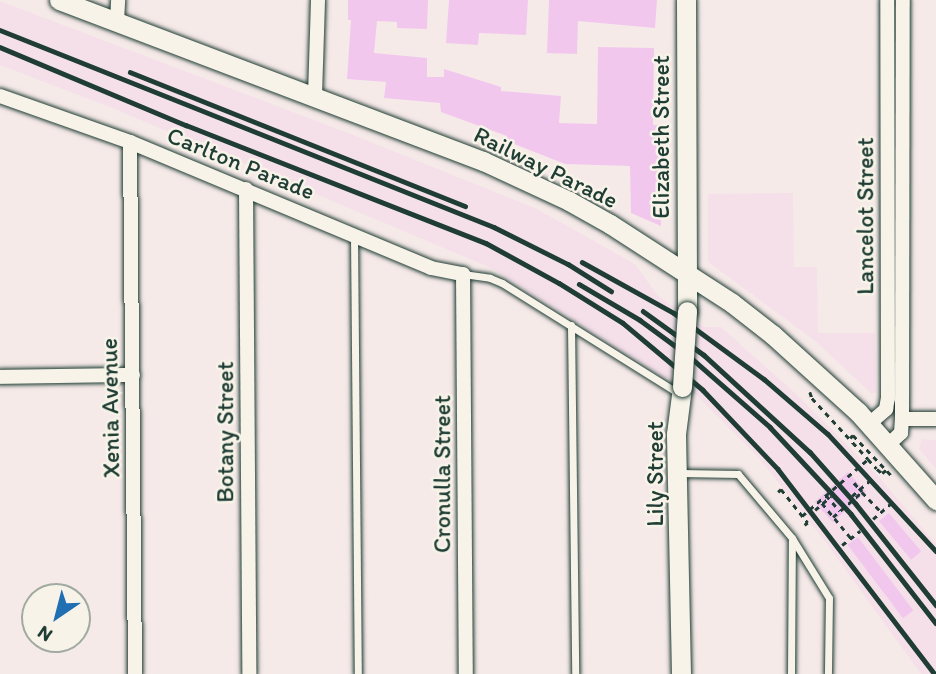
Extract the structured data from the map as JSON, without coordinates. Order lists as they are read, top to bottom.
{
  "streets": {
    "main road": ["Elizabeth Street", "Railway Parade", "Lily Street"],
    "street": [
      "Carlton Parade",
      "Lancelot Street",
      "Xenia Avenue",
      "Botany Street",
      "Cronulla Street"
    ]
  },
  "crossings": [
    ["Elizabeth Street", "Railway Parade"],
    ["Elizabeth Street", "Lily Street"],
    ["Carlton Parade", "Xenia Avenue"],
    ["Carlton Parade", "Botany Street"],
    ["Carlton Parade", "Cronulla Street"],
    ["Railway Parade", "Lily Street"]
  ],
  "north": "bottom left"
}
